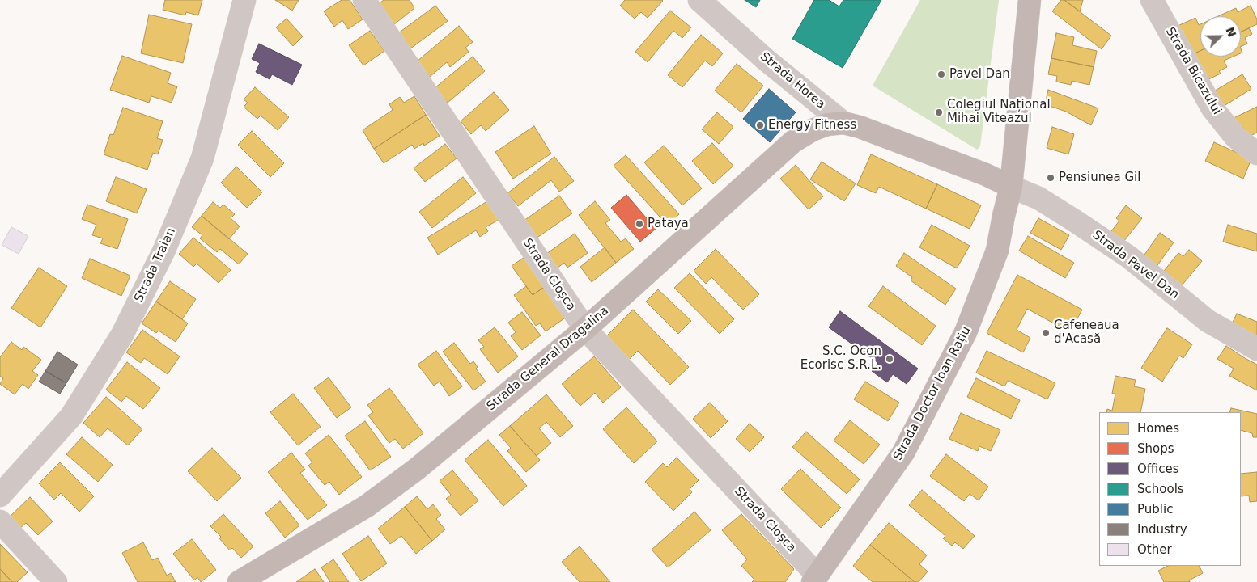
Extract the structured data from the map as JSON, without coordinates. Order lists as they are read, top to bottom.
{
  "streets": {
    "main road": ["Strada Horea", "Strada General Dragalina", "Strada Doctor Ioan Rațiu"],
    "street": [
      "Strada Bicazului",
      "Strada Traian",
      "Strada Pavel Dan",
      "Strada Cloșca"
    ]
  },
  "crossings": [
    ["Strada Horea", "Strada Pavel Dan"],
    ["Strada Horea", "Strada General Dragalina"],
    ["Strada Horea", "Strada Doctor Ioan Rațiu"],
    ["Strada Pavel Dan", "Strada Doctor Ioan Rațiu"],
    ["Strada Cloșca", "Strada General Dragalina"],
    ["Strada Cloșca", "Strada Doctor Ioan Rațiu"]
  ],
  "places": [
    "Pavel Dan",
    "Colegiul Național Mihai Viteazul",
    "Energy Fitness",
    "Pensiunea Gil",
    "Pataya",
    "Cafeneaua d'Acasă",
    "S.C. Ocon Ecorisc S.R.L."
  ],
  "legend": [
    "Homes",
    "Shops",
    "Offices",
    "Schools",
    "Public",
    "Industry",
    "Other"
  ],
  "north": "top right"
}
